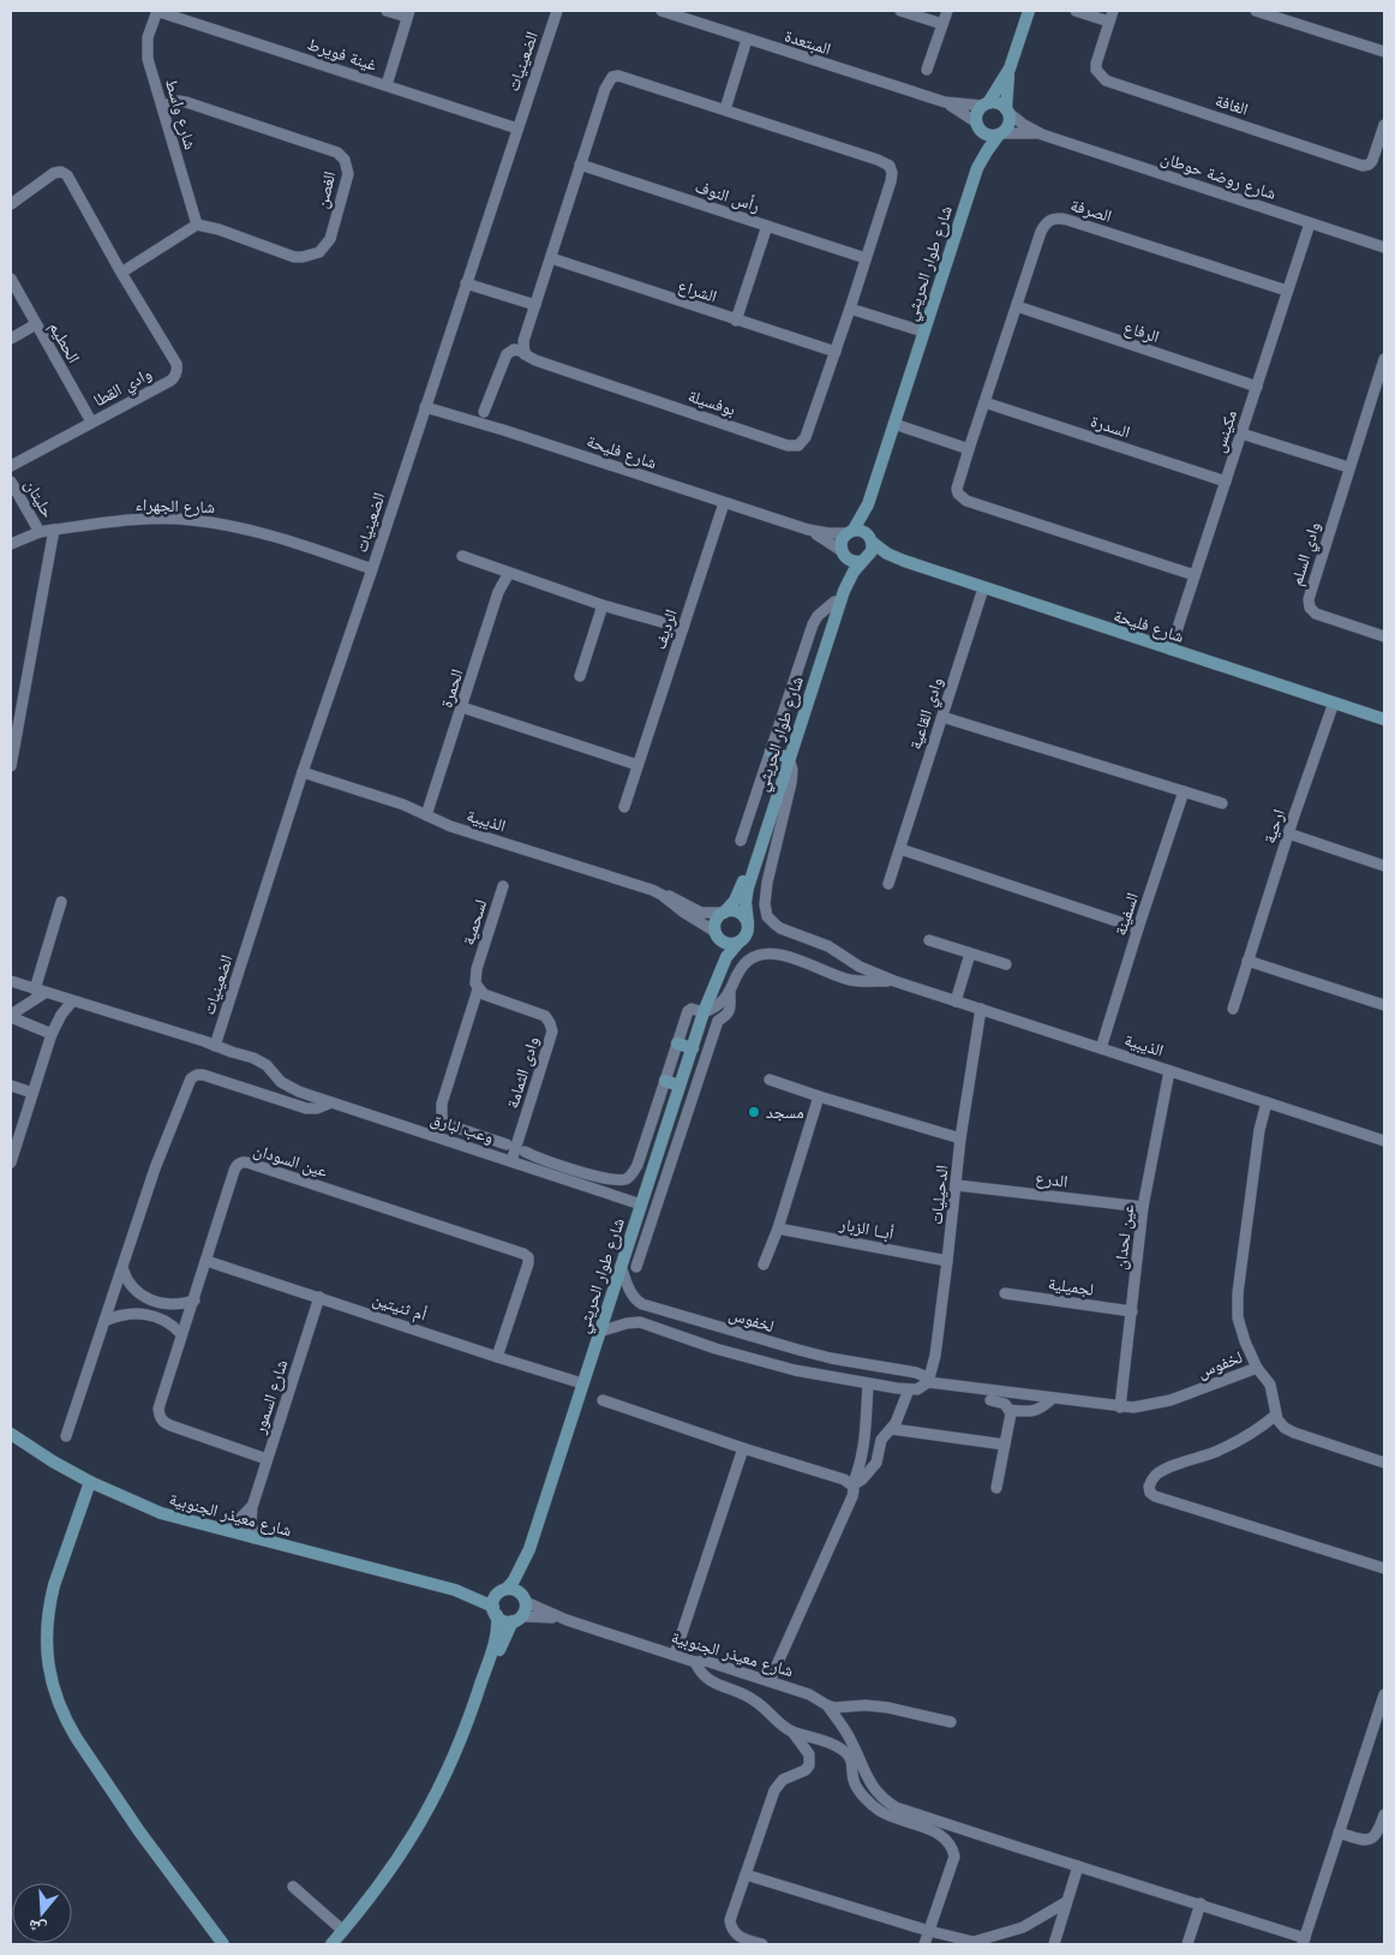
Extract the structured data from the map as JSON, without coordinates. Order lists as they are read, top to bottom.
{
  "streets": {
    "street": [
      "المبتعدة",
      "غينة فويرط",
      "الضعينيات",
      "الغافة",
      "شارع واسط",
      "شارع روضة حوطان",
      "الغصن",
      "رأس النوف",
      "الصرفة",
      "شارع طوار الحريثي",
      "الشراع",
      "الرفاع",
      "الحطيم",
      "وادي القطا",
      "بوفسيلة",
      "السدرة",
      "مكينس",
      "شارع فليحة",
      "حليتان",
      "شارع الجهراء",
      "وادي السلم",
      "الرديف",
      "الحمرة",
      "وادي القاعية",
      "الذيبية",
      "ارحية",
      "السفينة",
      "لسحمية",
      "وادى الثمامة",
      "وعب لبارق",
      "عين السودان",
      "الدرع",
      "الدحيليات",
      "أبــا الزبار",
      "عين لحدان",
      "لجميلية",
      "أم ثنيتين",
      "لخفوس",
      "شارع السمور",
      "شارع معيذر الجنوبية"
    ]
  },
  "crossings": [
    ["المبتعدة", "شارع روضة حوطان"],
    ["المبتعدة", "شارع طوار الحريثي"],
    ["غينة فويرط", "الضعينيات"],
    ["غينة فويرط", "شارع واسط"],
    ["الضعينيات", "شارع فليحة"],
    ["الضعينيات", "شارع الجهراء"],
    ["الضعينيات", "الذيبية"],
    ["الضعينيات", "وعب لبارق"],
    ["شارع واسط", "الغصن"],
    ["شارع روضة حوطان", "شارع طوار الحريثي"],
    ["شارع روضة حوطان", "مكينس"],
    ["رأس النوف", "بوفسيلة"],
    ["الصرفة", "الرفاع"],
    ["الصرفة", "السدرة"],
    ["الصرفة", "مكينس"],
    ["شارع طوار الحريثي", "شارع فليحة"],
    ["شارع طوار الحريثي", "الذيبية"],
    ["شارع طوار الحريثي", "وعب لبارق"],
    ["شارع طوار الحريثي", "أم ثنيتين"],
    ["شارع طوار الحريثي", "لخفوس"],
    ["شارع طوار الحريثي", "شارع معيذر الجنوبية"],
    ["الشراع", "بوفسيلة"],
    ["الرفاع", "مكينس"],
    ["الحطيم", "وادي القطا"],
    ["السدرة", "مكينس"],
    ["مكينس", "شارع فليحة"],
    ["شارع فليحة", "الرديف"],
    ["شارع فليحة", "وادي القاعية"],
    ["شارع فليحة", "ارحية"],
    ["حليتان", "شارع الجهراء"],
    ["الحمرة", "الذيبية"],
    ["الذيبية", "السفينة"],
    ["الذيبية", "الدحيليات"],
    ["الذيبية", "عين لحدان"],
    ["الذيبية", "لخفوس"],
    ["لسحمية", "وادى الثمامة"],
    ["وادى الثمامة", "وعب لبارق"],
    ["عين السودان", "أم ثنيتين"],
    ["عين السودان", "شارع السمور"],
    ["الدرع", "الدحيليات"],
    ["الدرع", "عين لحدان"],
    ["الدحيليات", "أبــا الزبار"],
    ["الدحيليات", "لخفوس"],
    ["عين لحدان", "لجميلية"],
    ["عين لحدان", "لخفوس"],
    ["أم ثنيتين", "شارع السمور"],
    ["شارع السمور", "شارع معيذر الجنوبية"]
  ],
  "places": ["مسجد"],
  "north": "bottom"
}
